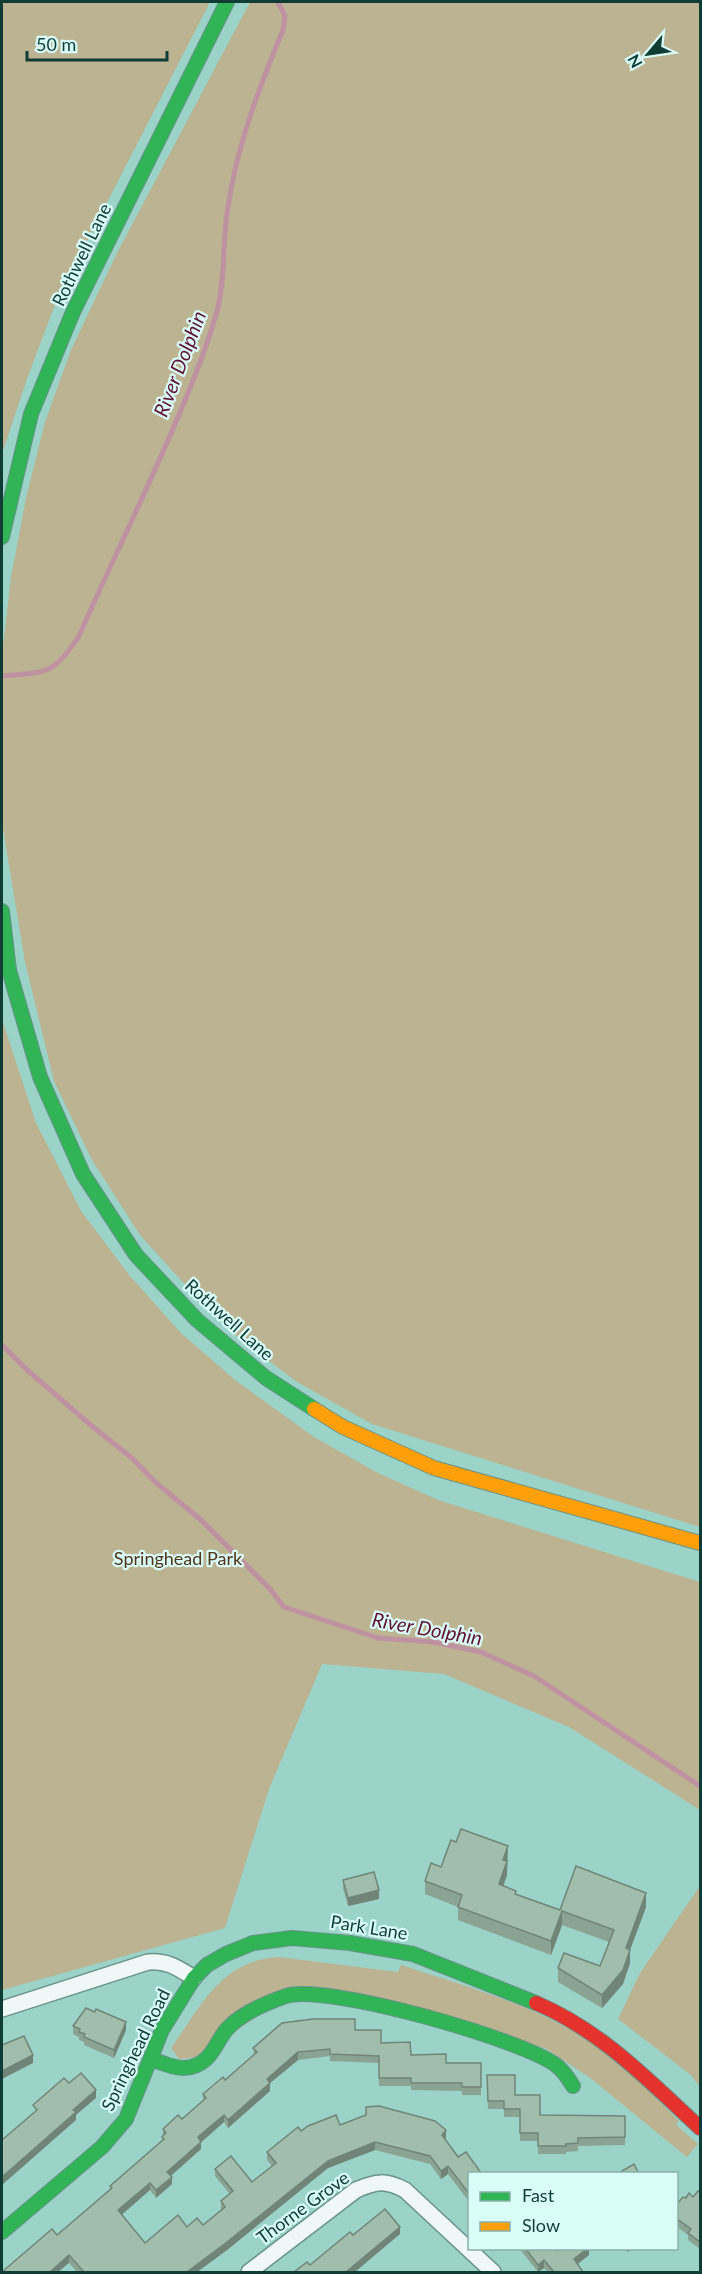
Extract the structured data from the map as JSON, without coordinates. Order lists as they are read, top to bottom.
{
  "streets": {
    "main road": ["Rothwell Lane", "Park Lane", "Springhead Road"],
    "street": ["Thorne Grove"]
  },
  "crossings": [
    ["Park Lane", "Springhead Road"]
  ],
  "water": ["River Dolphin"],
  "parks": ["Springhead Park"],
  "legend": ["Fast", "Slow"],
  "scale_bar": "50 m",
  "north": "bottom left"
}
